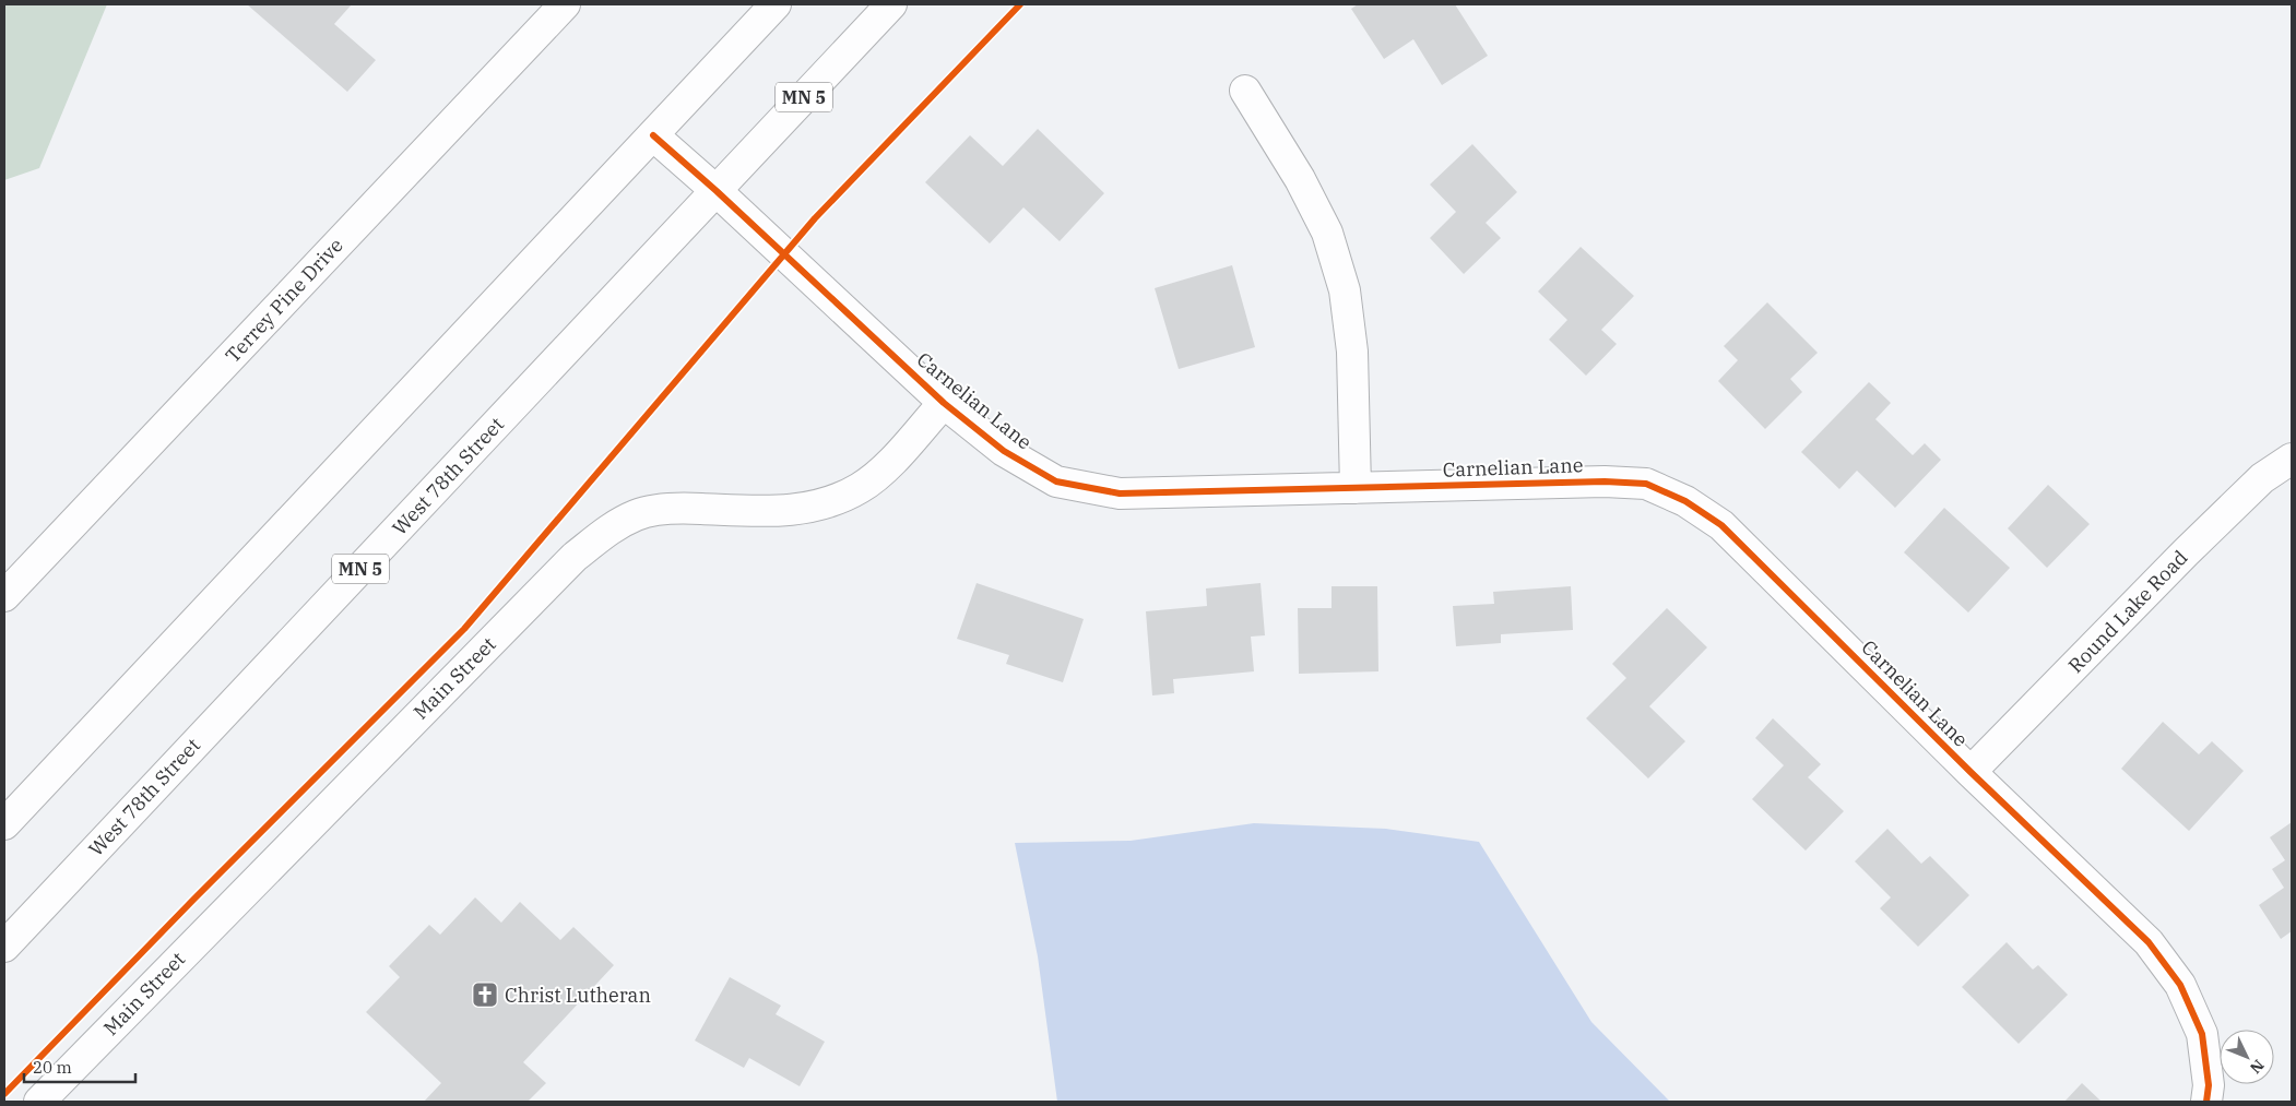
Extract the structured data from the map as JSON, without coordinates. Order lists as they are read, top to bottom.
{
  "streets": {
    "street": [
      "MN 5",
      "Terrey Pine Drive",
      "Carnelian Lane",
      "West 78th Street",
      "Round Lake Road",
      "Main Street"
    ]
  },
  "crossings": [
    ["Carnelian Lane", "West 78th Street"],
    ["Carnelian Lane", "Round Lake Road"],
    ["Carnelian Lane", "Main Street"]
  ],
  "places": {
    "church": ["Christ Lutheran"]
  },
  "scale_bar": "20 m",
  "north": "bottom right"
}
